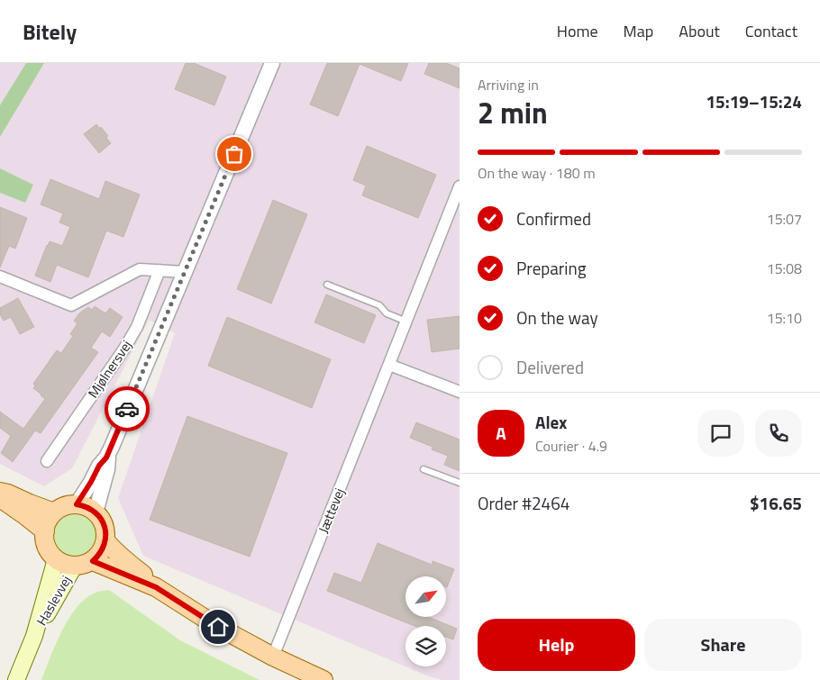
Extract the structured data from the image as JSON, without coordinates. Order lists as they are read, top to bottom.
{
  "streets": {
    "main road": ["Haslevvej"],
    "street": ["Mjølnersvej", "Jættevej"]
  },
  "north": "top right",
  "page": {
    "header": "Bitely",
    "nav": [
      "Home",
      "Map",
      "About",
      "Contact"
    ],
    "heading": ["2 min", "Arriving in", "15:19–15:24"],
    "panel": [
      "Alex",
      "Courier · 4.9",
      "Order #2464",
      "$16.65"
    ],
    "bar": "On the way · 180 m",
    "list": [
      ["Confirmed", "15:07"],
      ["Preparing", "15:08"],
      ["On the way", "15:10"],
      "Delivered"
    ],
    "round": "A",
    "buttons": ["Help", "Share"]
  }
}
